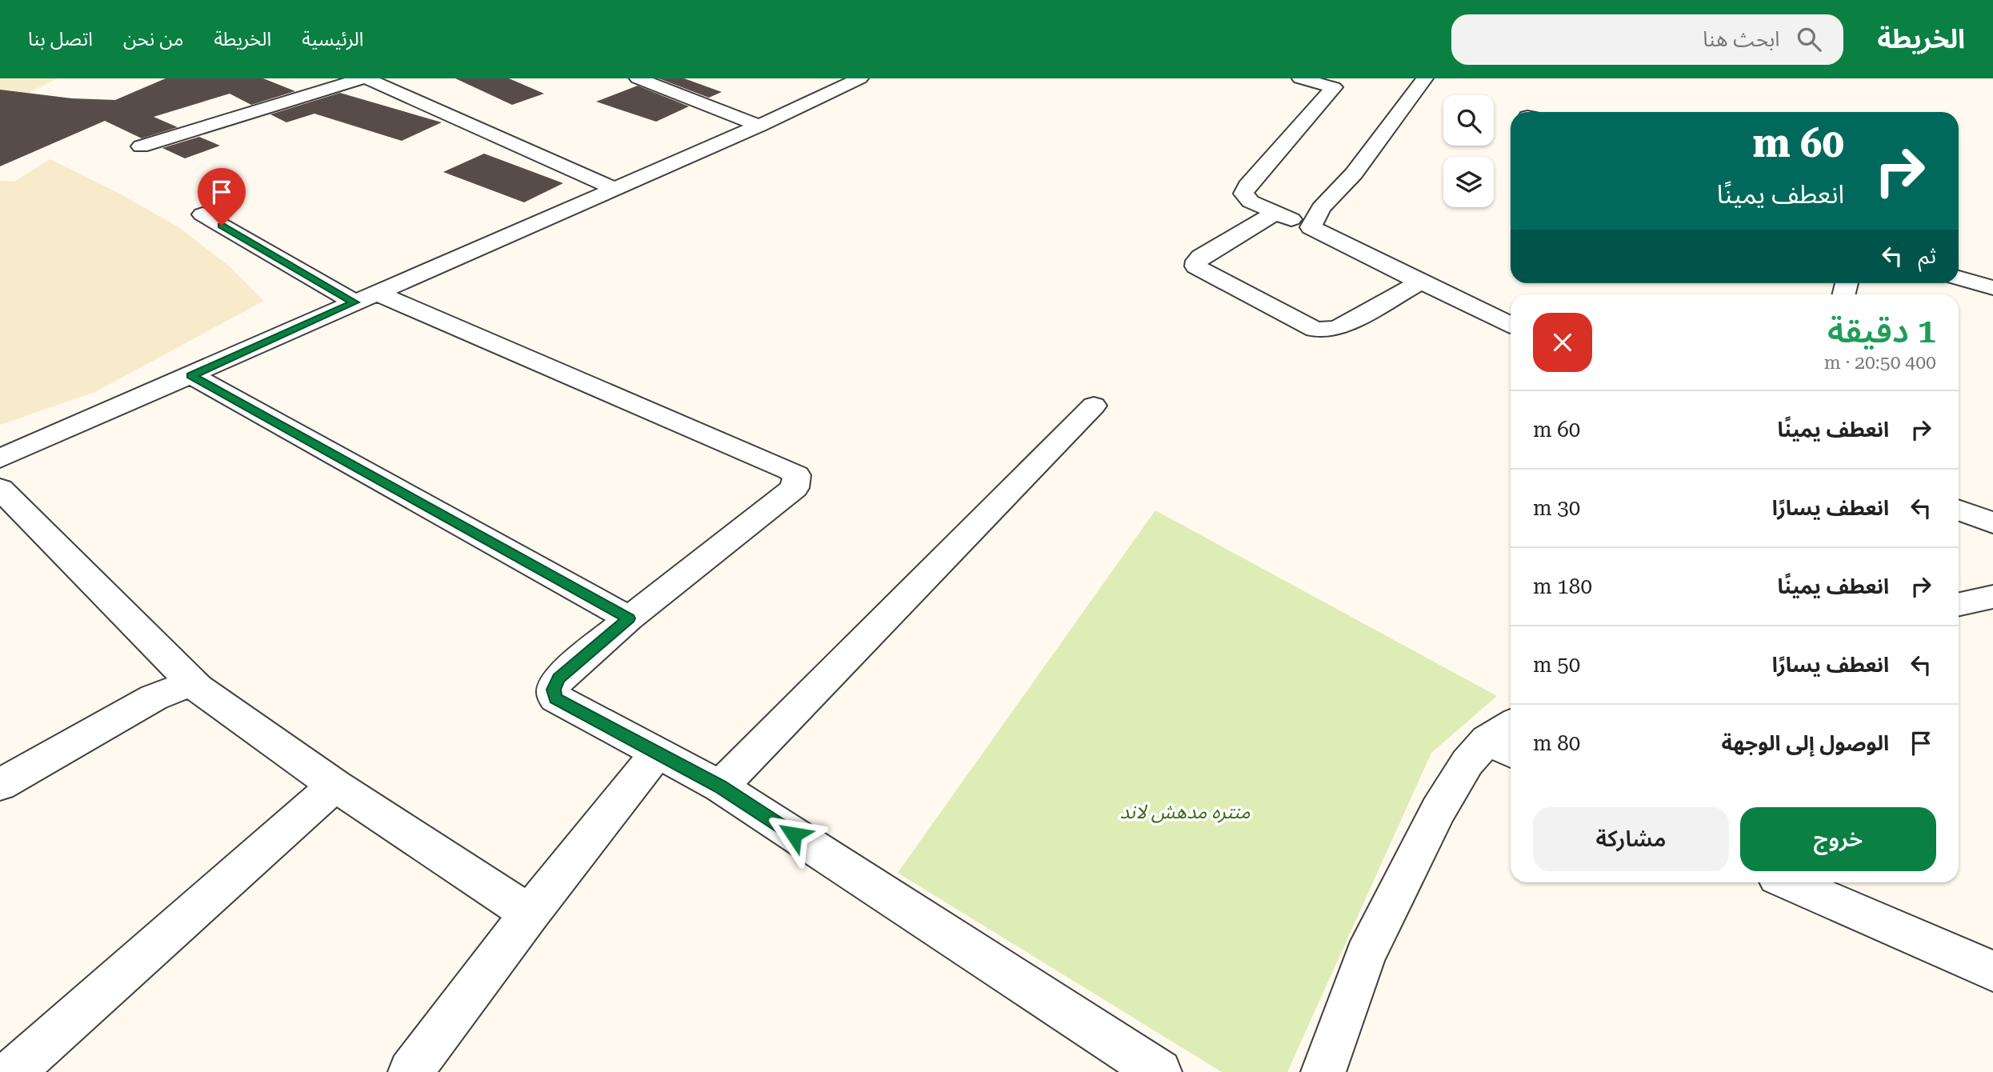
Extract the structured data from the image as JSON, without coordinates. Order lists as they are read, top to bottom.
{
  "parks": ["منتره مدهش لاند"],
  "page": {
    "header": "الخريطة",
    "search": "ابحث هنا",
    "nav": [
      "الرئيسية",
      "الخريطة",
      "من نحن",
      "اتصل بنا"
    ],
    "turn": ["60 m", "انعطف يمينًا"],
    "then": "ثم",
    "heading": ["1 دقيقة", "400 m · 20:50"],
    "list": [
      {
        "name": "انعطف يمينًا",
        "value": "60 m"
      },
      {
        "name": "انعطف يسارًا",
        "value": "30 m"
      },
      {
        "name": "انعطف يمينًا",
        "value": "180 m"
      },
      {
        "name": "انعطف يسارًا",
        "value": "50 m"
      },
      {
        "name": "الوصول إلى الوجهة",
        "value": "80 m"
      }
    ],
    "buttons": ["خروج", "مشاركة"]
  }
}
